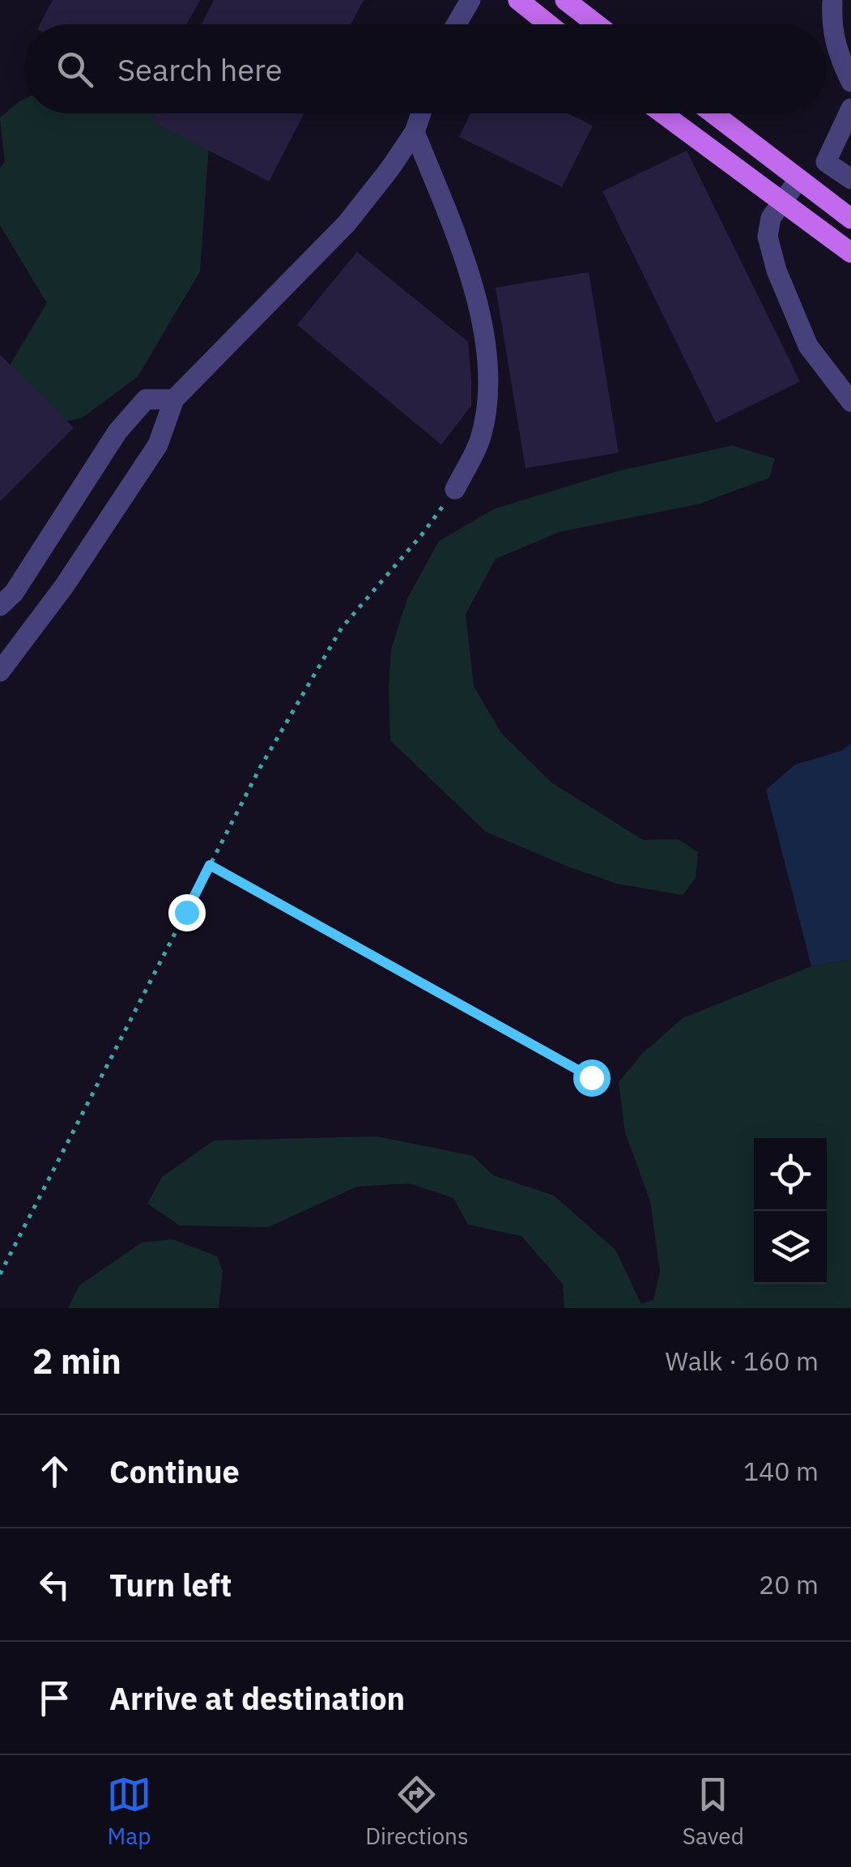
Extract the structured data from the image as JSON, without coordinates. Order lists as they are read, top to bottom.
{
  "page": {
    "search": "Search here",
    "heading": ["2 min", "Walk · 160 m"],
    "list": [
      ["Continue", "140 m"],
      ["Turn left", "20 m"],
      "Arrive at destination"
    ],
    "nav": ["Map", "Directions", "Saved"]
  }
}
